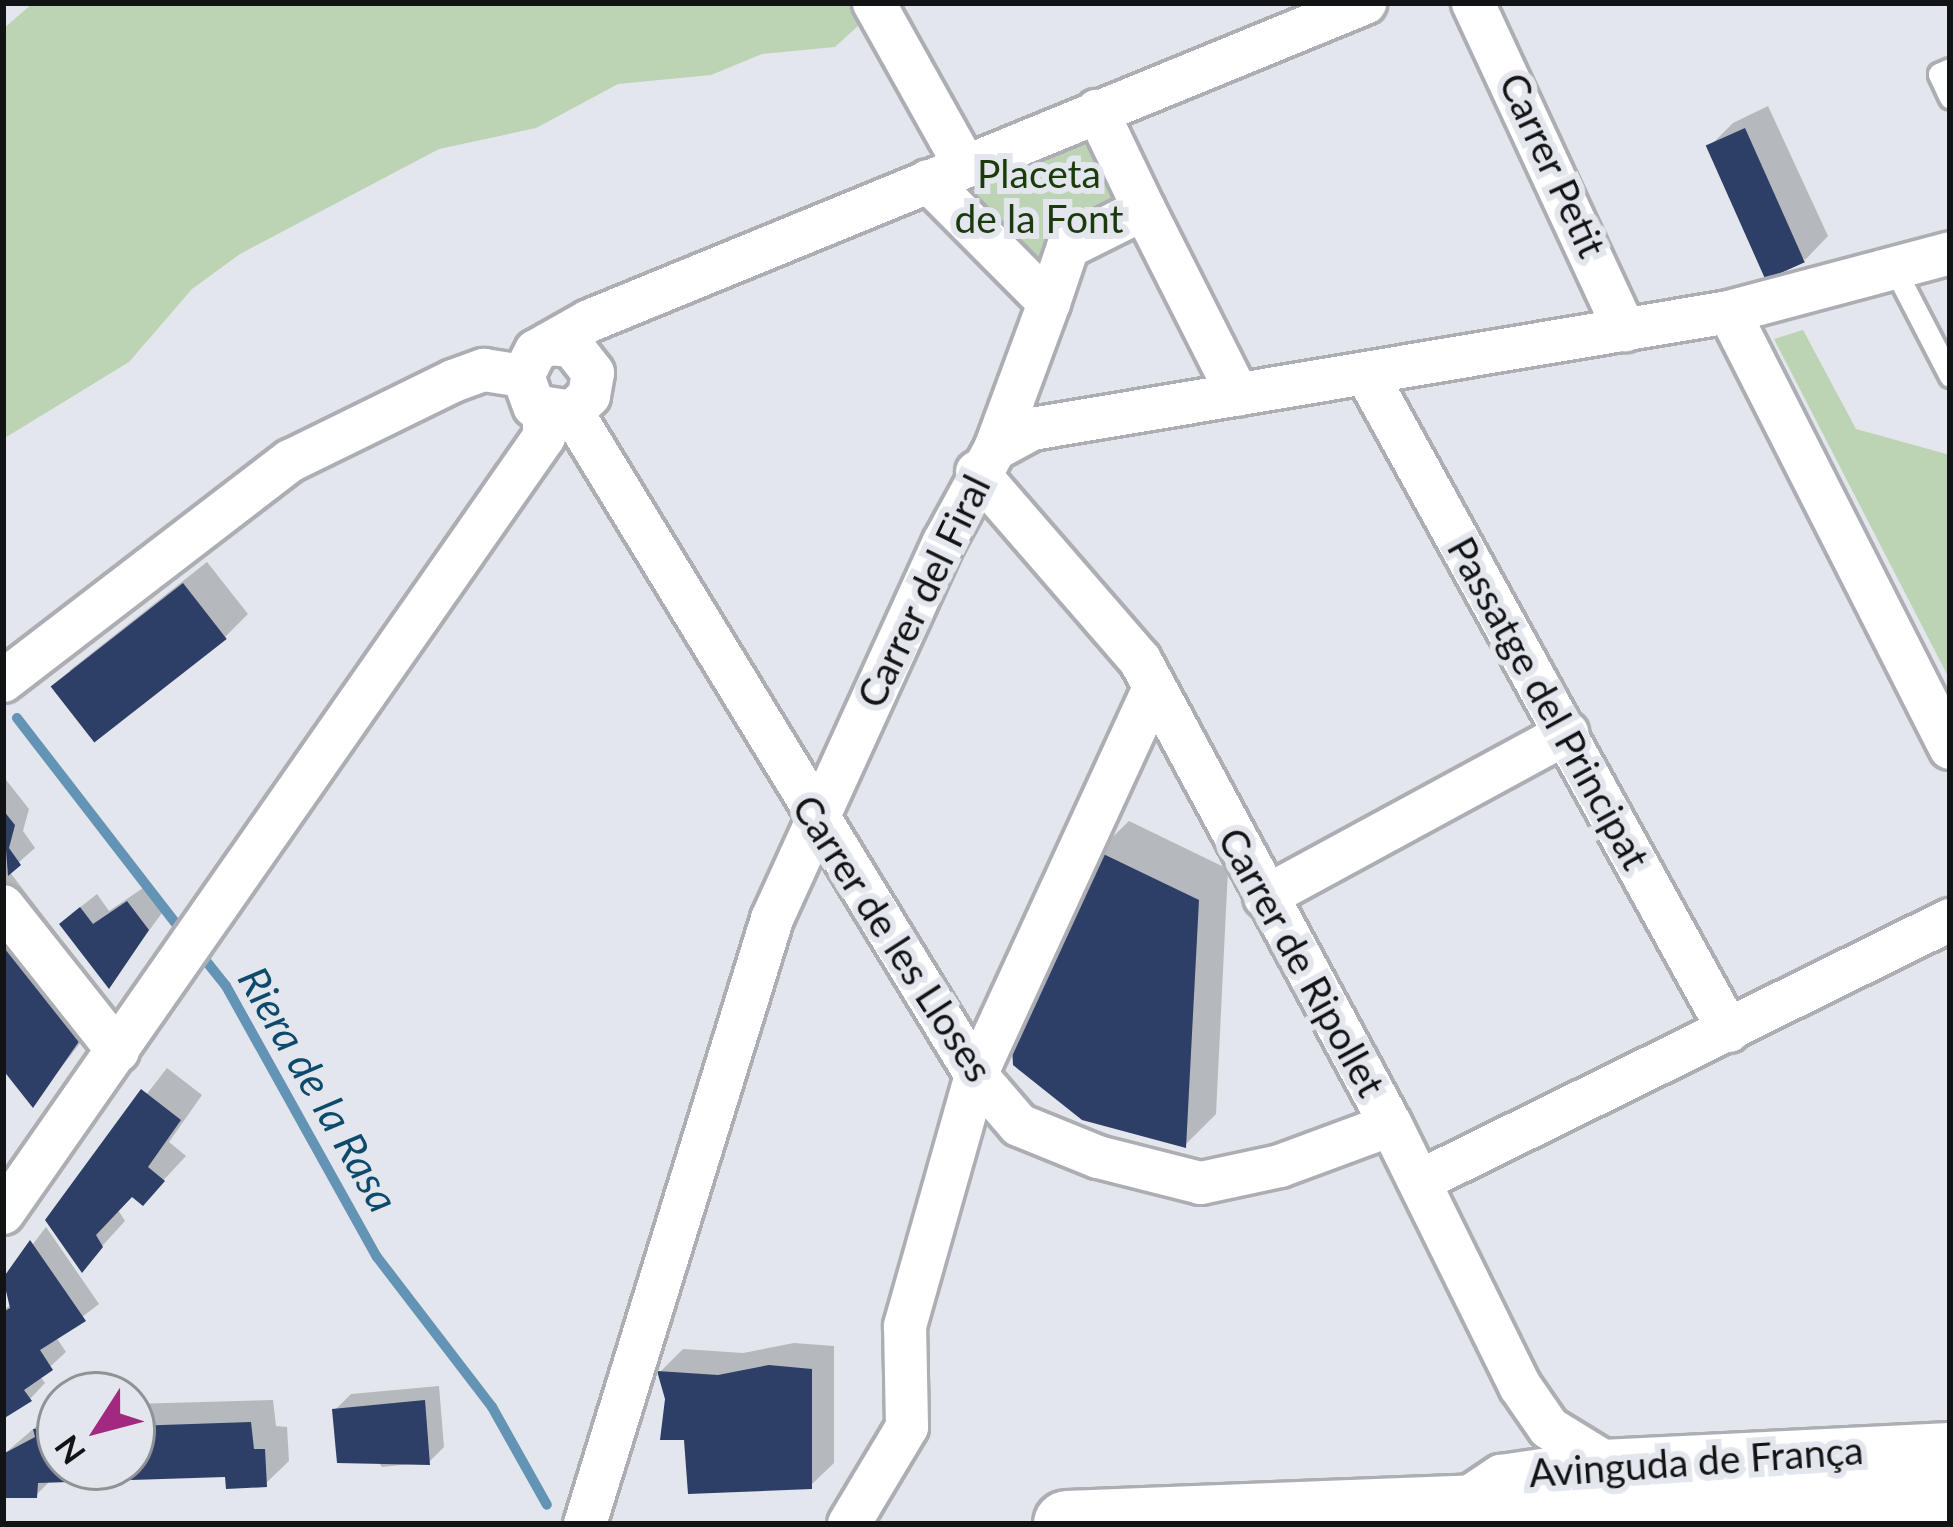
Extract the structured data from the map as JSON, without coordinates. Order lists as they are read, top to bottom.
{
  "streets": {
    "main road": ["Avinguda de França"],
    "street": [
      "Carrer Petit",
      "Carrer del Firal",
      "Passatge del Principat",
      "Carrer de les Lloses",
      "Carrer de Ripollet"
    ]
  },
  "crossings": [
    ["Carrer Petit", "Carrer del Firal"],
    ["Carrer del Firal", "Passatge del Principat"],
    ["Carrer del Firal", "Carrer de les Lloses"],
    ["Carrer del Firal", "Carrer de Ripollet"],
    ["Carrer de les Lloses", "Carrer de Ripollet"],
    ["Carrer de Ripollet", "Avinguda de França"]
  ],
  "water": ["Riera de la Rasa"],
  "parks": ["Placeta de la Font"],
  "north": "bottom left"
}
